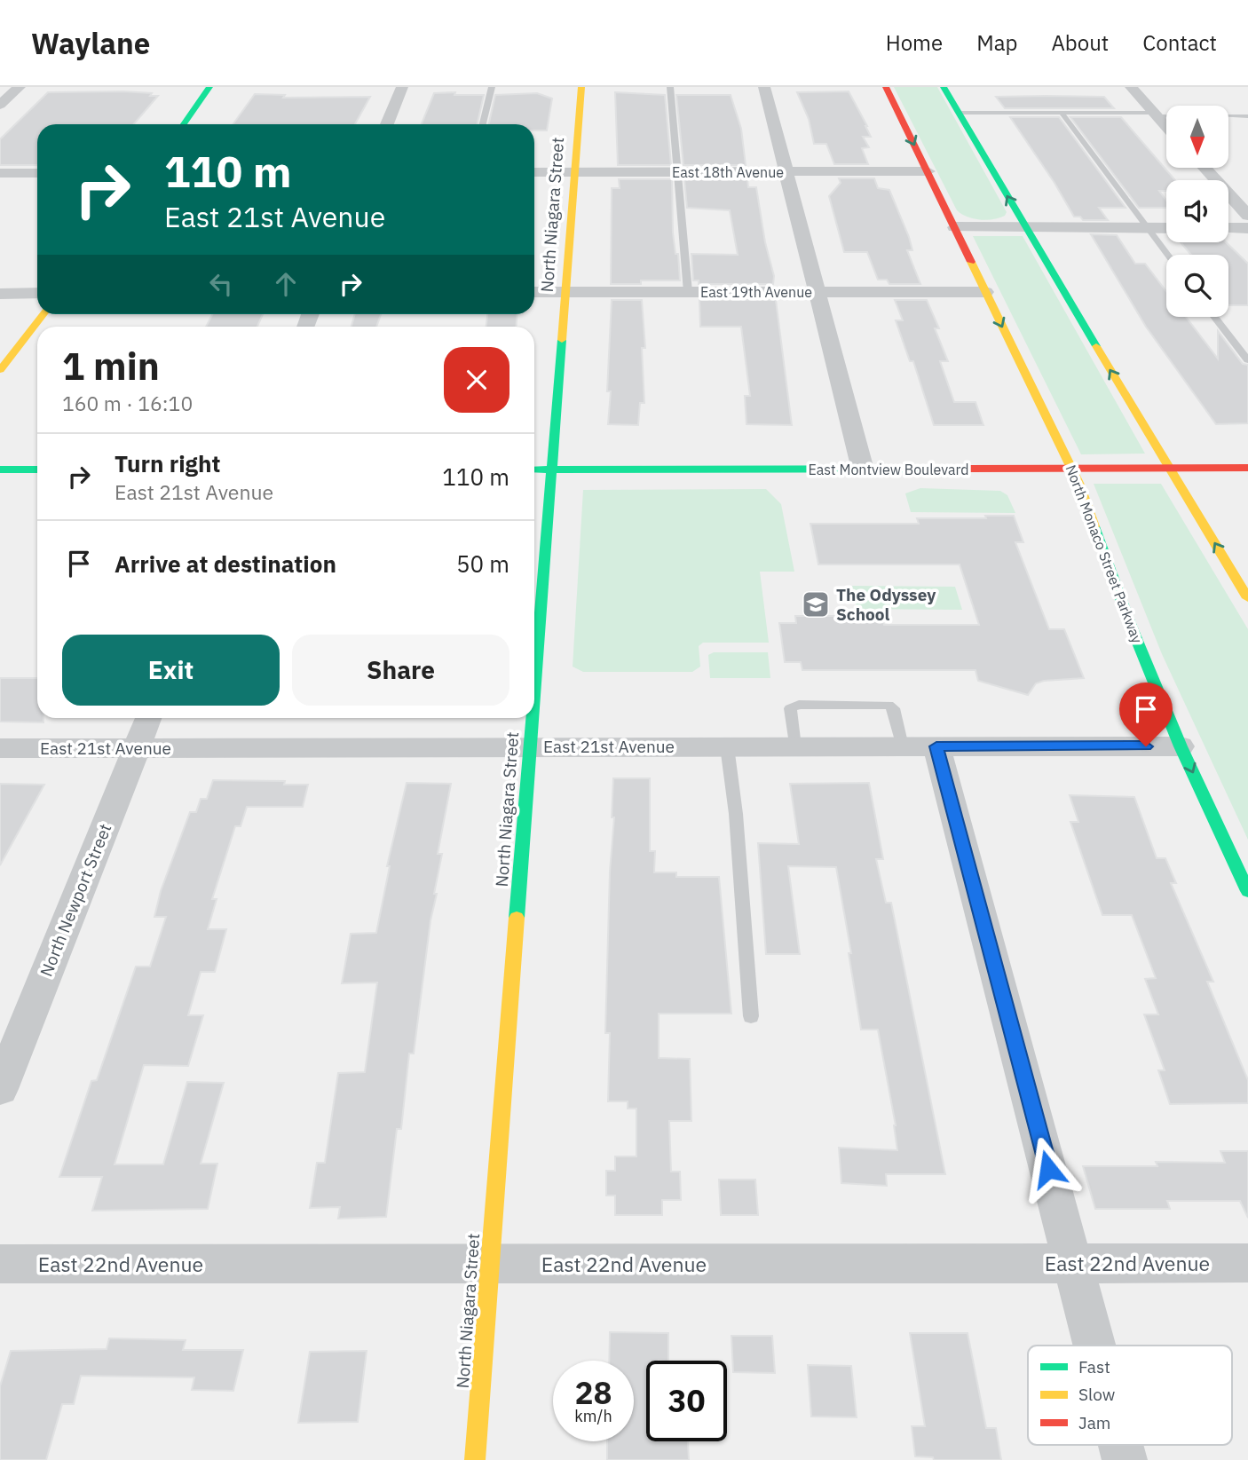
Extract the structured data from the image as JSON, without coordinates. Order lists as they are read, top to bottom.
{
  "streets": {
    "main road": ["North Niagara Street", "East Montview Boulevard", "North Monaco Street Parkway"],
    "street": [
      "East 18th Avenue",
      "East 19th Avenue",
      "East 21st Avenue",
      "North Newport Street",
      "East 22nd Avenue"
    ]
  },
  "crossings": [
    ["East 18th Avenue", "North Niagara Street"],
    ["East 18th Avenue", "North Monaco Street Parkway"],
    ["North Niagara Street", "East 19th Avenue"],
    ["North Niagara Street", "East Montview Boulevard"],
    ["North Niagara Street", "East 21st Avenue"],
    ["North Niagara Street", "East 22nd Avenue"],
    ["East 19th Avenue", "North Monaco Street Parkway"],
    ["East Montview Boulevard", "North Monaco Street Parkway"],
    ["North Monaco Street Parkway", "East 21st Avenue"],
    ["East 21st Avenue", "North Newport Street"]
  ],
  "places": {
    "school or university": ["The Odyssey School"]
  },
  "legend": ["Fast", "Slow", "Jam"],
  "north": "bottom",
  "page": {
    "header": "Waylane",
    "nav": [
      "Home",
      "Map",
      "About",
      "Contact"
    ],
    "turn": ["110 m", "East 21st Avenue"],
    "heading": ["1 min", "160 m · 16:10"],
    "list": [
      {
        "name": "Turn right",
        "note": "East 21st Avenue",
        "value": "110 m"
      },
      {
        "name": "Arrive at destination",
        "value": "50 m"
      }
    ],
    "buttons": ["Exit", "Share"],
    "speed": "28 km/h",
    "limit": "30"
  }
}
